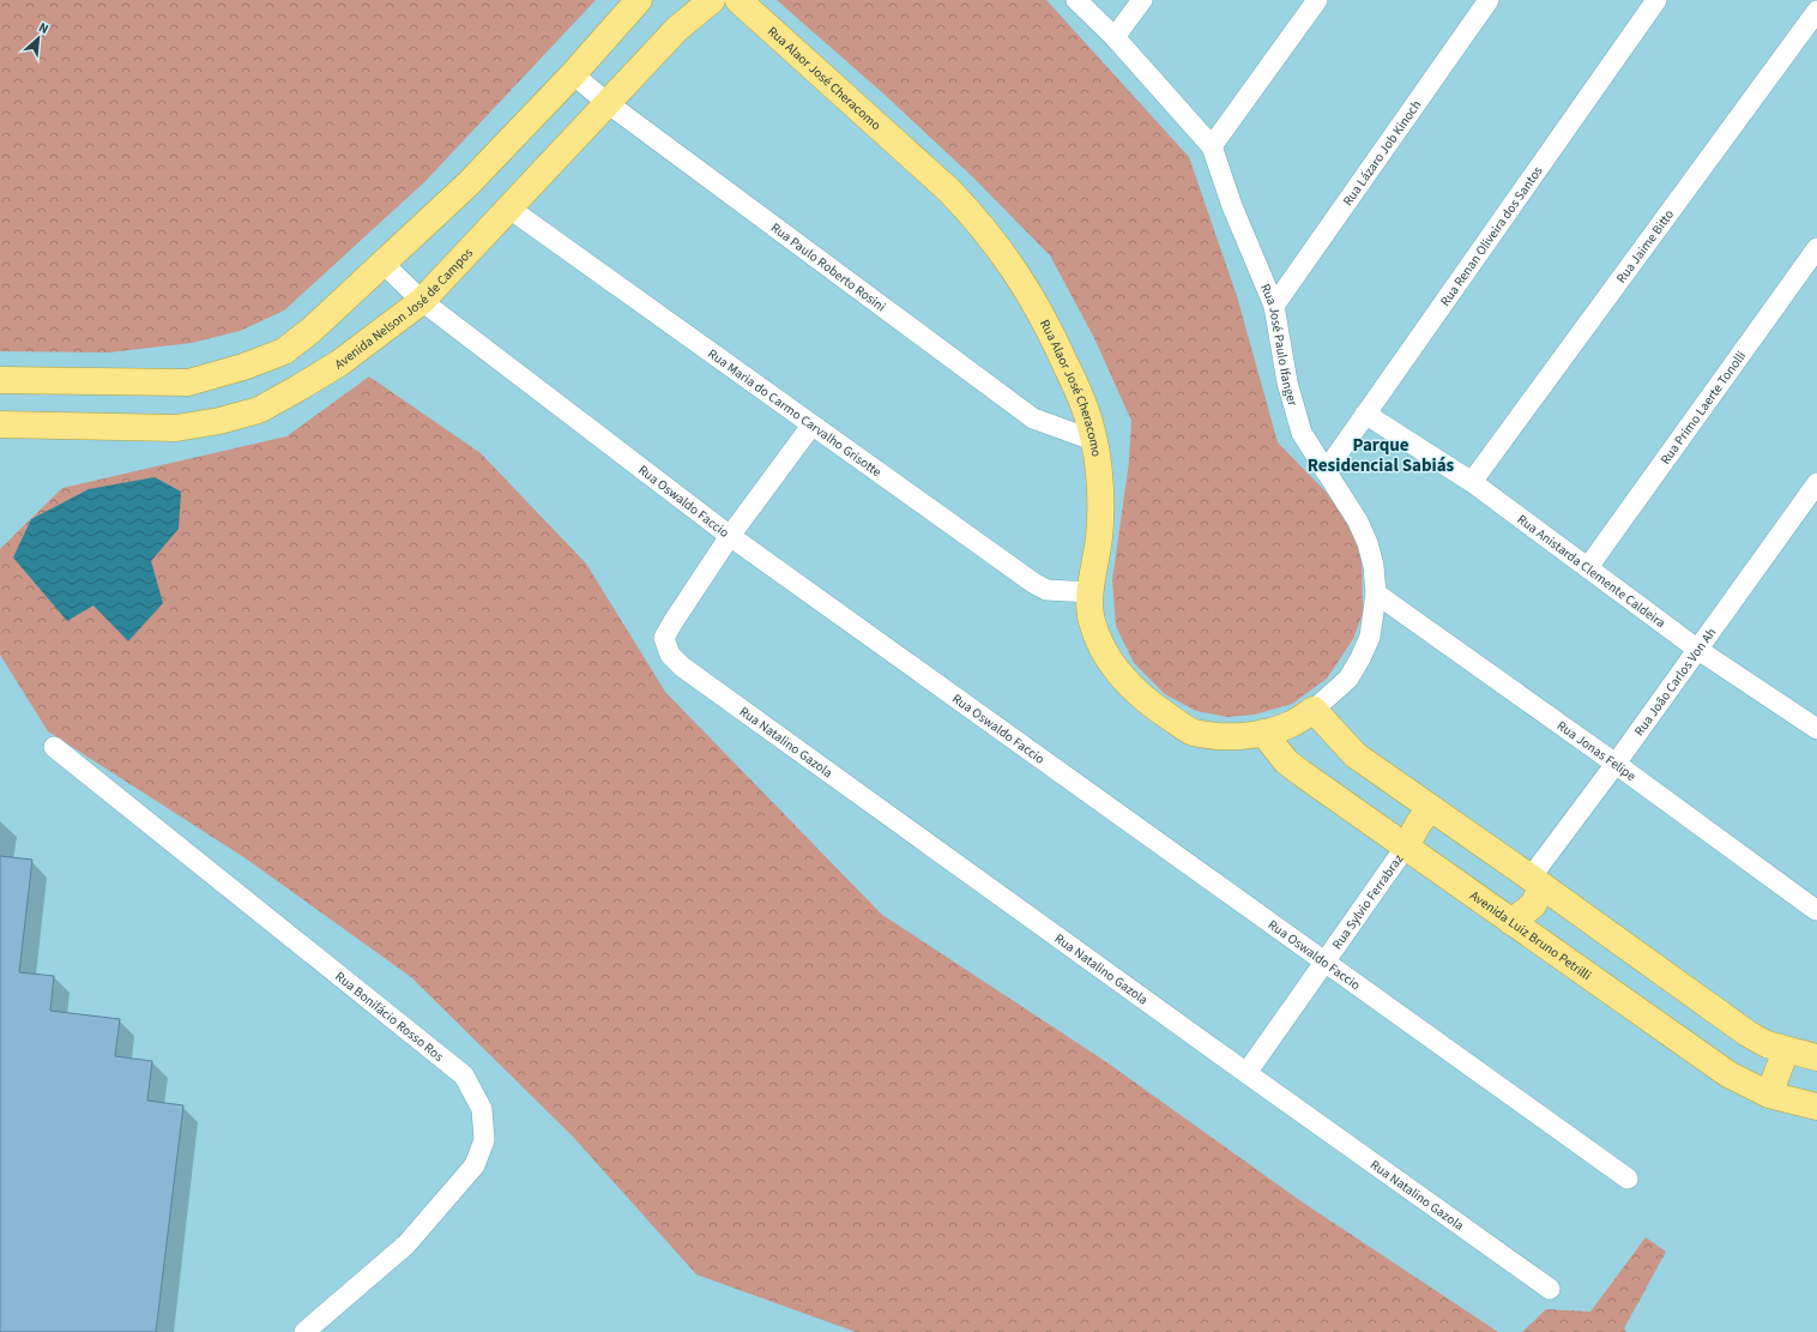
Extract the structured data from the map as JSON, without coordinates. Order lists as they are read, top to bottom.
{
  "streets": {
    "main road": ["Rua Alaor José Cheracomo", "Avenida Nelson José de Campos", "Avenida Luiz Bruno Petrilli"],
    "street": [
      "Rua Lázaro Job Kinoch",
      "Rua Renan Oliveira dos Santos",
      "Rua Jaime Bitto",
      "Rua Paulo Roberto Rosini",
      "Rua José Paulo Ifanger",
      "Rua Primo Laerte Tonolli",
      "Rua Maria do Carmo Carvalho Grisotte",
      "Rua Oswaldo Faccio",
      "Rua Anistarda Clemente Caldeira",
      "Rua João Carlos Von Ah",
      "Rua Natalino Gazola",
      "Rua Jonas Felipe",
      "Rua Sylvio Ferrabraz",
      "Rua Bonifácio Rosso Ros"
    ]
  },
  "crossings": [
    ["Rua Alaor José Cheracomo", "Rua Paulo Roberto Rosini"],
    ["Rua Alaor José Cheracomo", "Rua José Paulo Ifanger"],
    ["Rua Alaor José Cheracomo", "Rua Maria do Carmo Carvalho Grisotte"],
    ["Rua Alaor José Cheracomo", "Avenida Luiz Bruno Petrilli"],
    ["Rua Lázaro Job Kinoch", "Rua José Paulo Ifanger"],
    ["Rua Renan Oliveira dos Santos", "Rua José Paulo Ifanger"],
    ["Rua Renan Oliveira dos Santos", "Rua Anistarda Clemente Caldeira"],
    ["Rua Jaime Bitto", "Rua Anistarda Clemente Caldeira"],
    ["Rua Paulo Roberto Rosini", "Avenida Nelson José de Campos"],
    ["Avenida Nelson José de Campos", "Rua Maria do Carmo Carvalho Grisotte"],
    ["Avenida Nelson José de Campos", "Rua Oswaldo Faccio"],
    ["Rua José Paulo Ifanger", "Rua Jonas Felipe"],
    ["Rua Primo Laerte Tonolli", "Rua Anistarda Clemente Caldeira"],
    ["Rua Oswaldo Faccio", "Rua Natalino Gazola"],
    ["Rua Oswaldo Faccio", "Rua Sylvio Ferrabraz"],
    ["Rua Anistarda Clemente Caldeira", "Rua João Carlos Von Ah"],
    ["Rua João Carlos Von Ah", "Rua Jonas Felipe"],
    ["Rua Natalino Gazola", "Rua Sylvio Ferrabraz"],
    ["Rua Sylvio Ferrabraz", "Avenida Luiz Bruno Petrilli"]
  ],
  "districts": ["Parque Residencial Sabiás"],
  "north": "top right"
}
